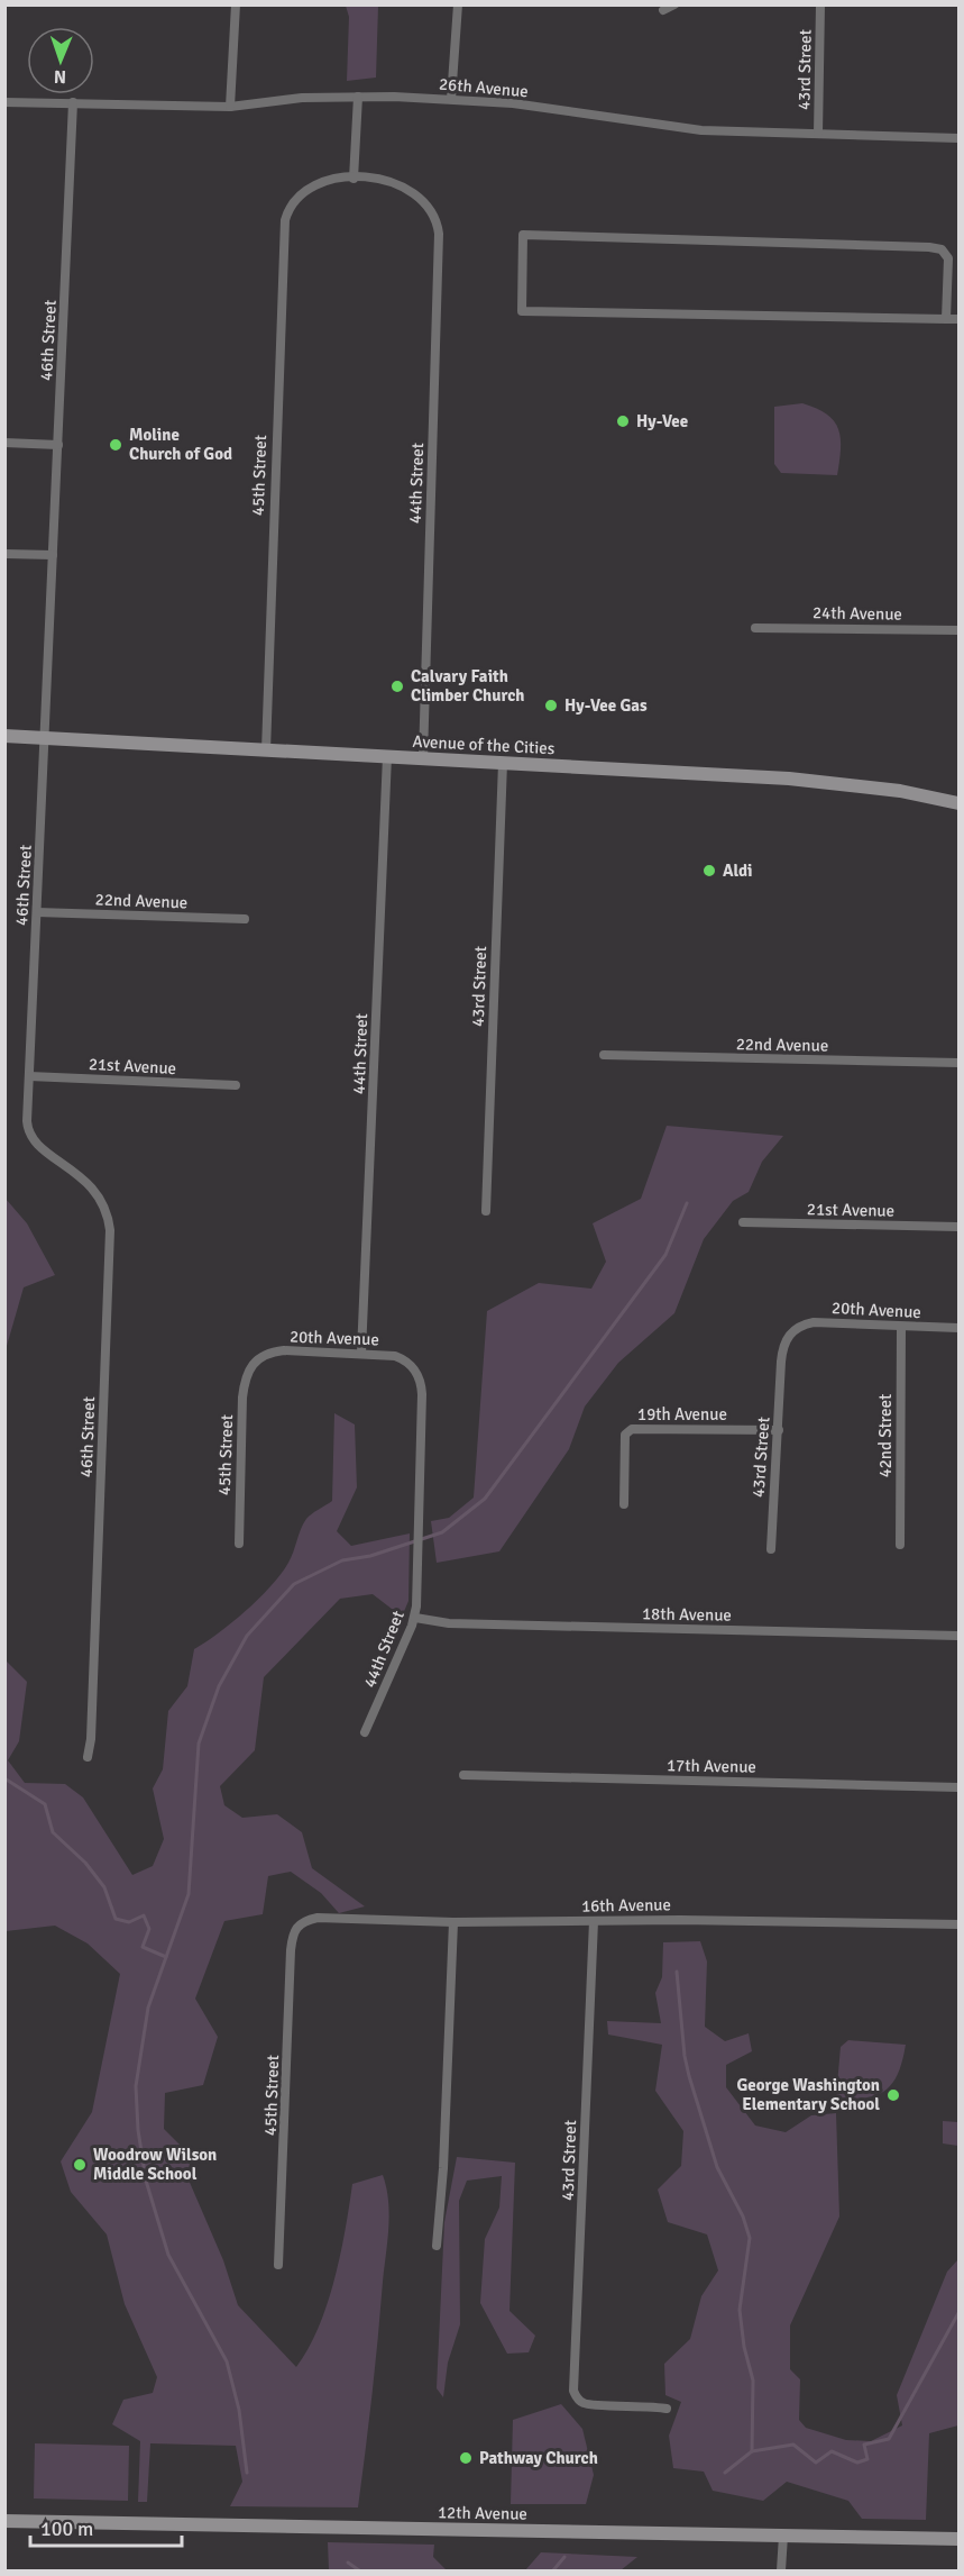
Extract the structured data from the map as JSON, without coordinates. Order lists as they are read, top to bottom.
{
  "streets": {
    "main road": ["Avenue of the Cities", "12th Avenue"],
    "street": [
      "43rd Street",
      "26th Avenue",
      "46th Street",
      "45th Street",
      "44th Street",
      "24th Avenue",
      "22nd Avenue",
      "21st Avenue",
      "20th Avenue",
      "19th Avenue",
      "42nd Street",
      "18th Avenue",
      "17th Avenue",
      "16th Avenue"
    ]
  },
  "crossings": [
    ["43rd Street", "26th Avenue"],
    ["43rd Street", "Avenue of the Cities"],
    ["43rd Street", "20th Avenue"],
    ["43rd Street", "19th Avenue"],
    ["43rd Street", "16th Avenue"],
    ["26th Avenue", "46th Street"],
    ["46th Street", "Avenue of the Cities"],
    ["46th Street", "22nd Avenue"],
    ["46th Street", "21st Avenue"],
    ["45th Street", "44th Street"],
    ["45th Street", "Avenue of the Cities"],
    ["45th Street", "20th Avenue"],
    ["45th Street", "16th Avenue"],
    ["44th Street", "Avenue of the Cities"],
    ["44th Street", "20th Avenue"],
    ["44th Street", "18th Avenue"],
    ["20th Avenue", "42nd Street"]
  ],
  "places": [
    "Hy-Vee",
    "Moline Church of God",
    "Calvary Faith Climber Church",
    "Hy-Vee Gas",
    "Aldi",
    "George Washington Elementary School",
    "Woodrow Wilson Middle School",
    "Pathway Church"
  ],
  "scale_bar": "100 m",
  "north": "bottom"
}
